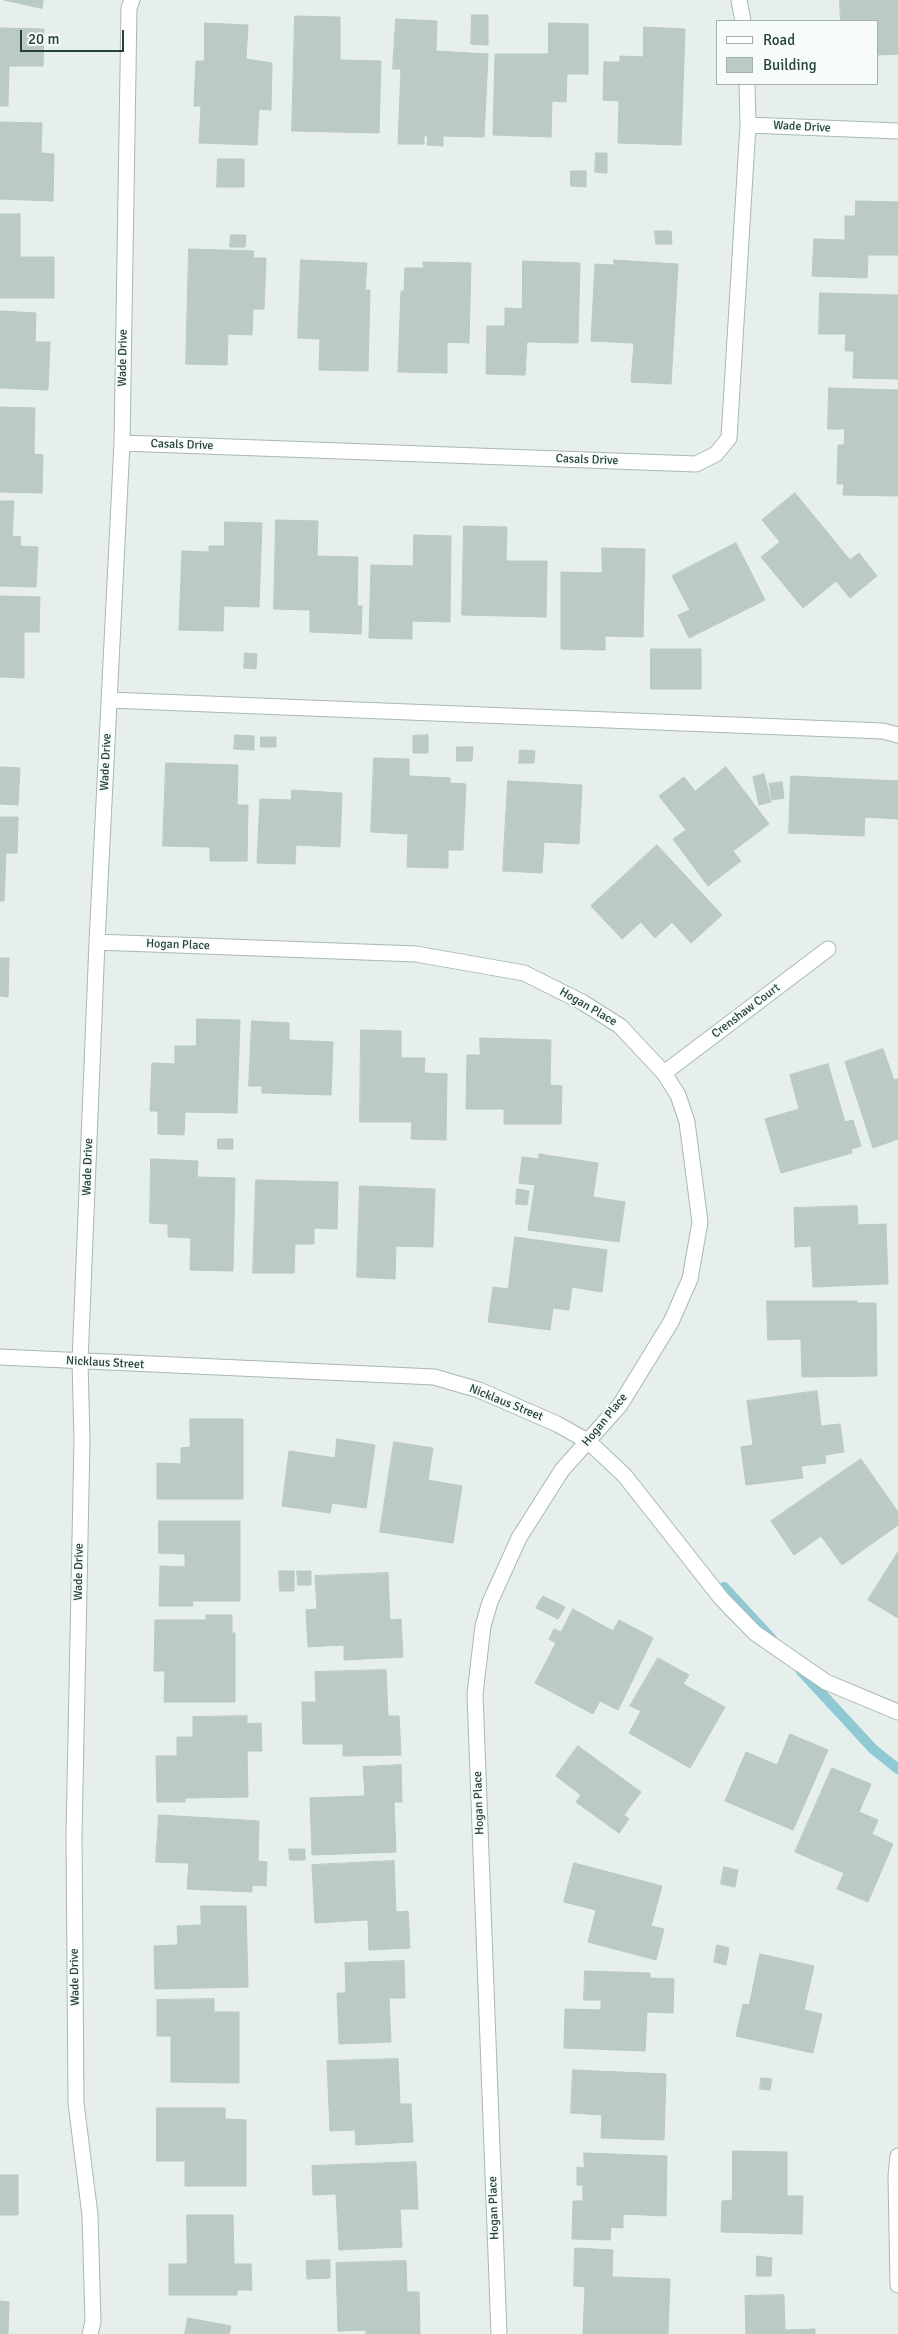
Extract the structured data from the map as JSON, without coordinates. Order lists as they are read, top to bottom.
{
  "streets": {
    "street": [
      "Wade Drive",
      "Casals Drive",
      "Hogan Place",
      "Crenshaw Court",
      "Nicklaus Street"
    ]
  },
  "crossings": [
    ["Wade Drive", "Casals Drive"],
    ["Wade Drive", "Hogan Place"],
    ["Wade Drive", "Nicklaus Street"],
    ["Hogan Place", "Crenshaw Court"],
    ["Hogan Place", "Nicklaus Street"]
  ],
  "legend": ["Road", "Building"],
  "scale_bar": "20 m"
}
